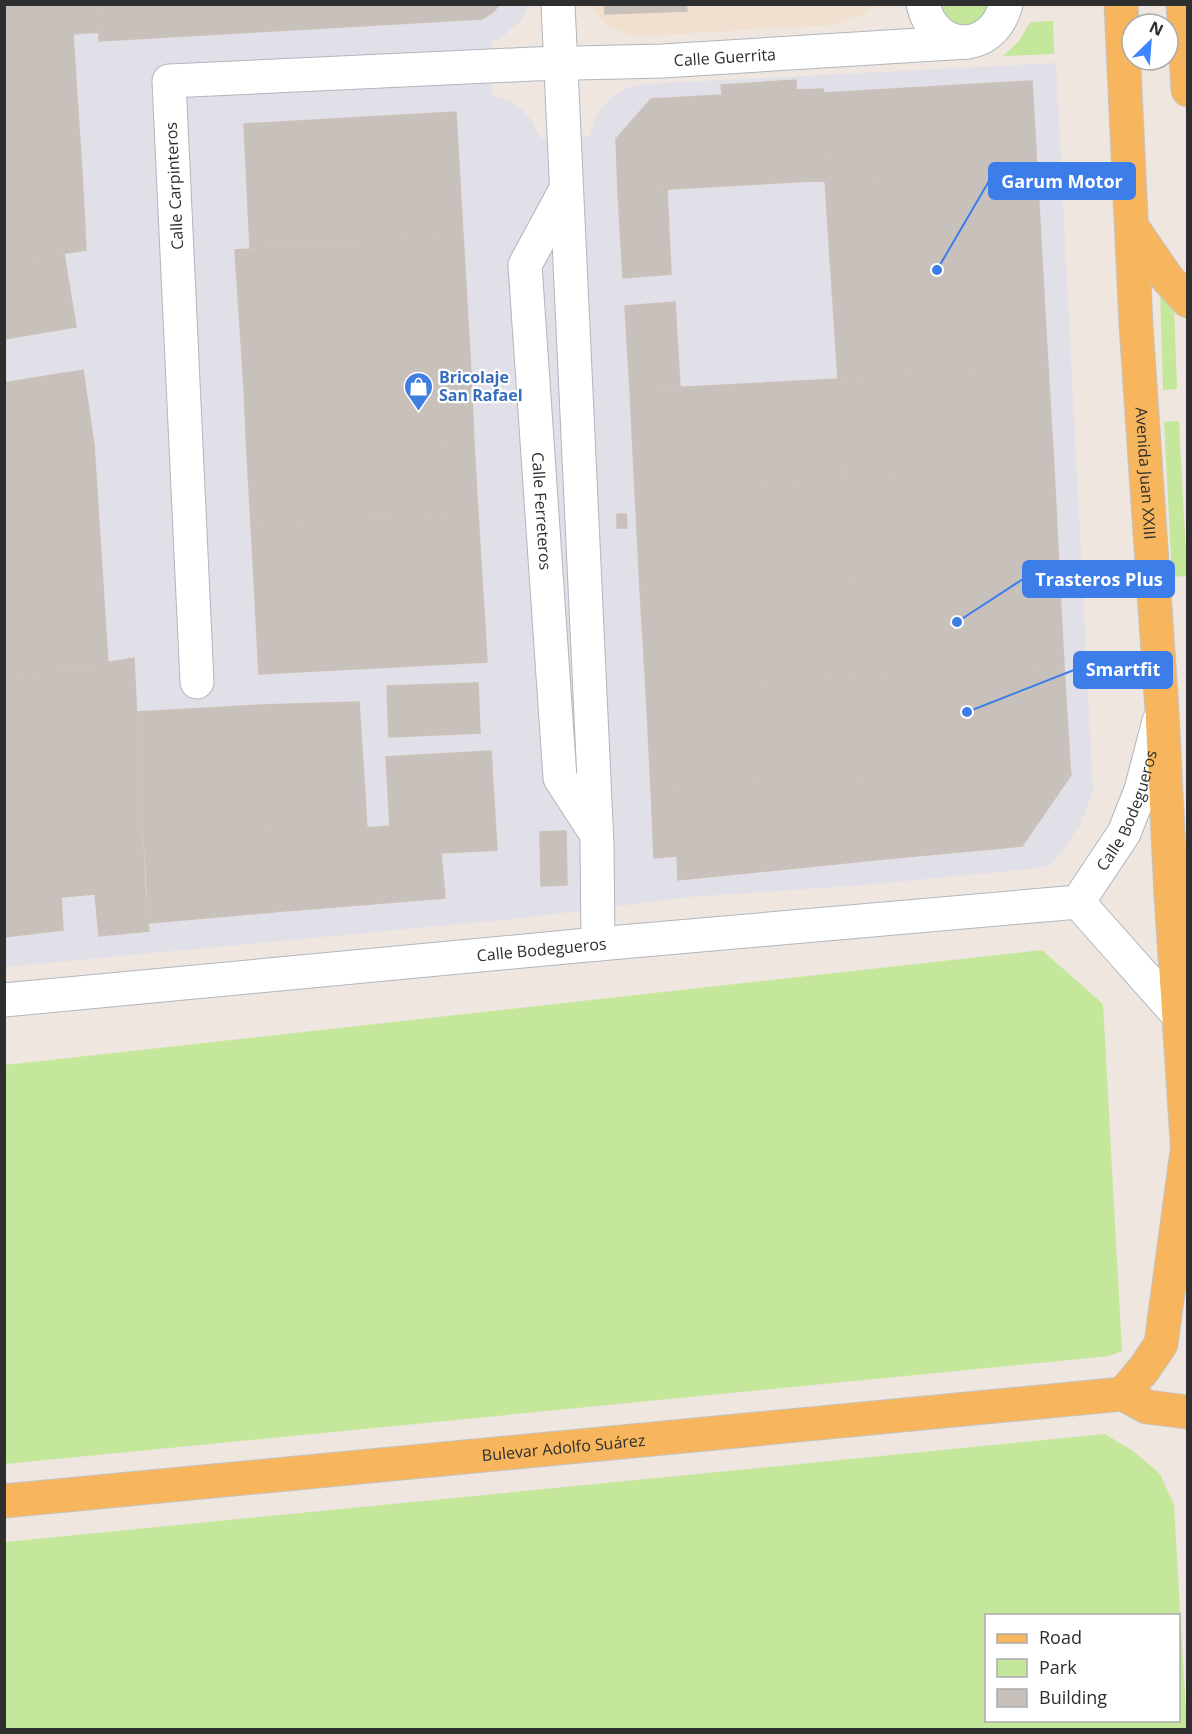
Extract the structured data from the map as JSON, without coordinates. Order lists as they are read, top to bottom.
{
  "streets": {
    "main road": ["Avenida Juan XXIII", "Bulevar Adolfo Suárez"],
    "street": [
      "Calle Guerrita",
      "Calle Carpinteros",
      "Calle Ferreteros",
      "Calle Bodegueros"
    ]
  },
  "crossings": [
    ["Calle Guerrita", "Calle Carpinteros"],
    ["Avenida Juan XXIII", "Calle Bodegueros"]
  ],
  "places": {
    "other": ["Garum Motor", "Trasteros Plus", "Smartfit"],
    "shop": ["Bricolaje San Rafael"]
  },
  "legend": ["Road", "Park", "Building"],
  "north": "top right"
}
